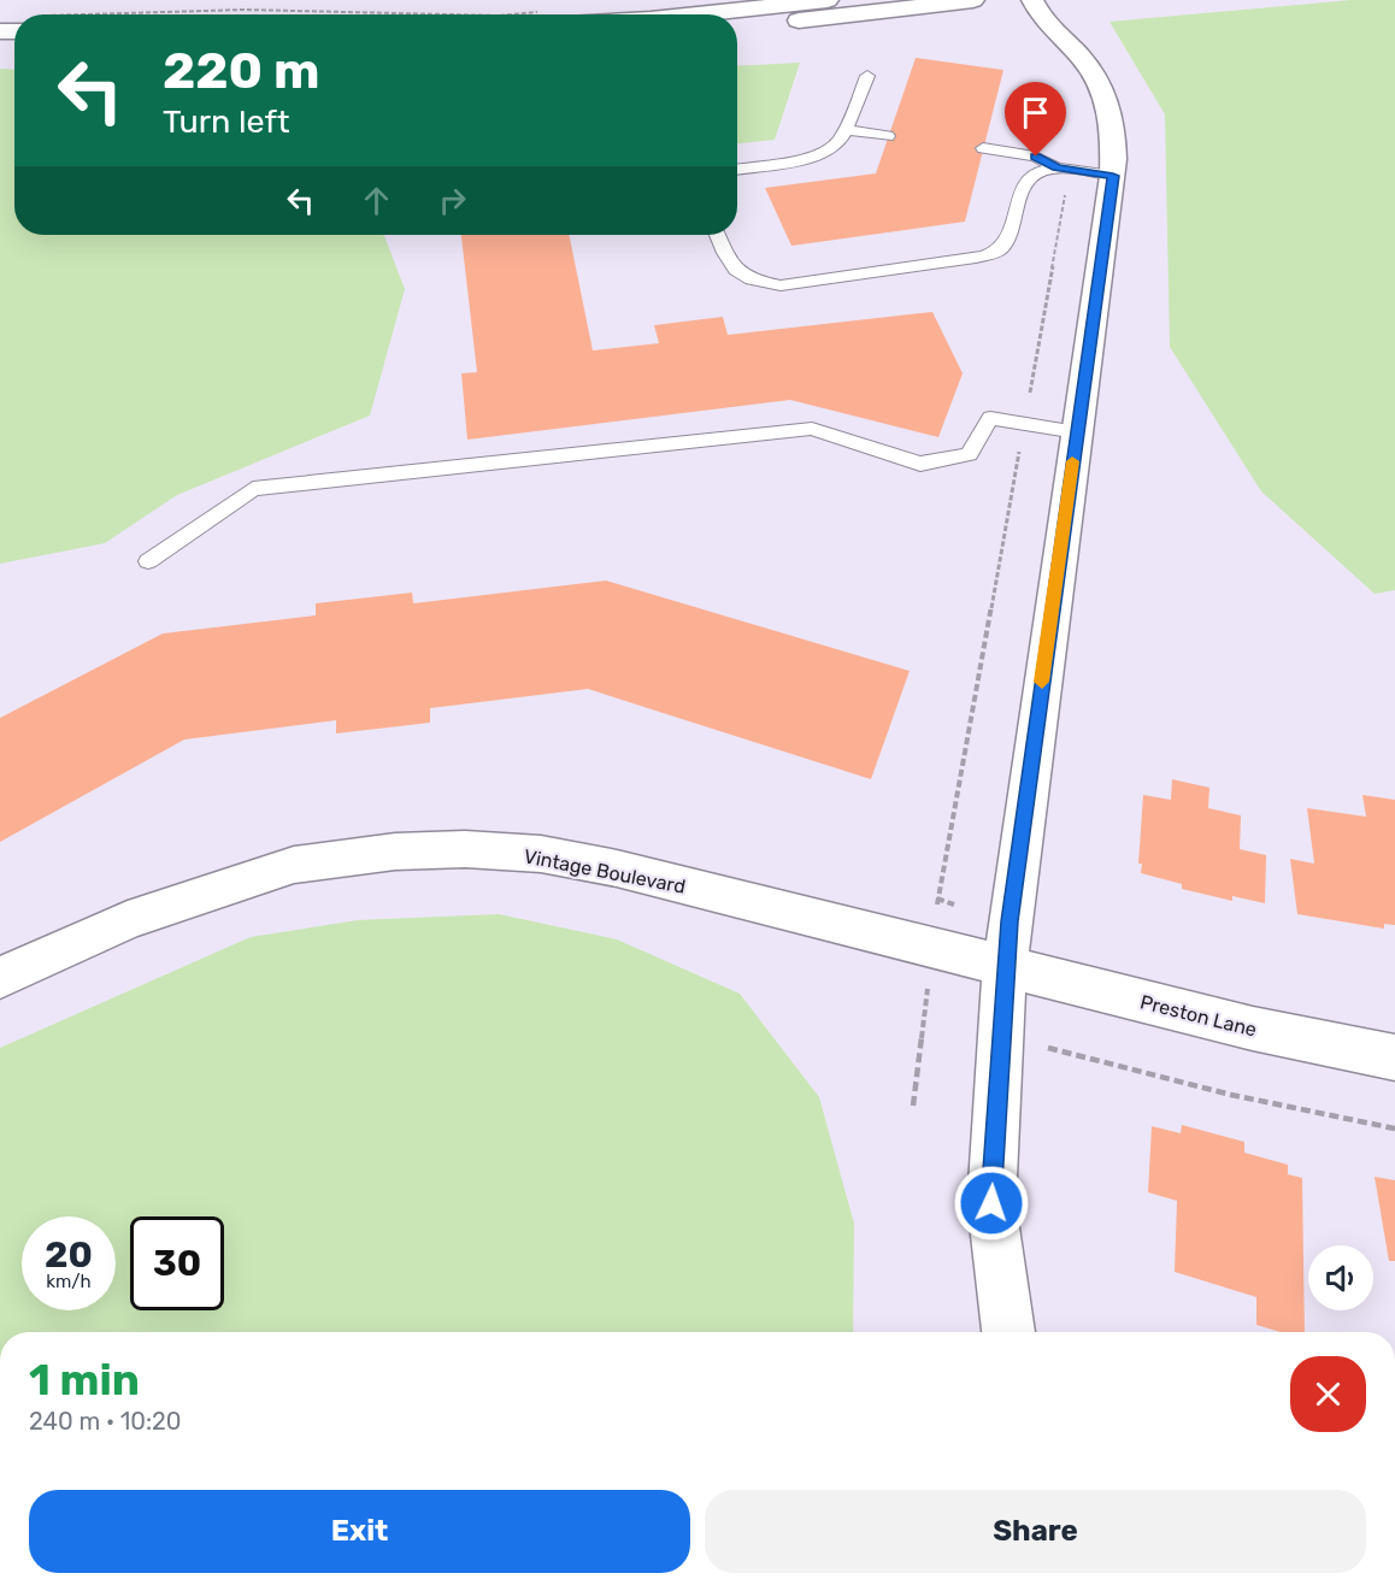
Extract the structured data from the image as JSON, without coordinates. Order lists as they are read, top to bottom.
{
  "streets": {
    "street": ["Vintage Boulevard", "Preston Lane"]
  },
  "crossings": [
    ["Vintage Boulevard", "Preston Lane"]
  ],
  "page": {
    "turn": ["220 m", "Turn left"],
    "speed": "20 km/h",
    "limit": "30",
    "heading": ["1 min", "240 m · 10:20"],
    "buttons": ["Exit", "Share"]
  }
}
